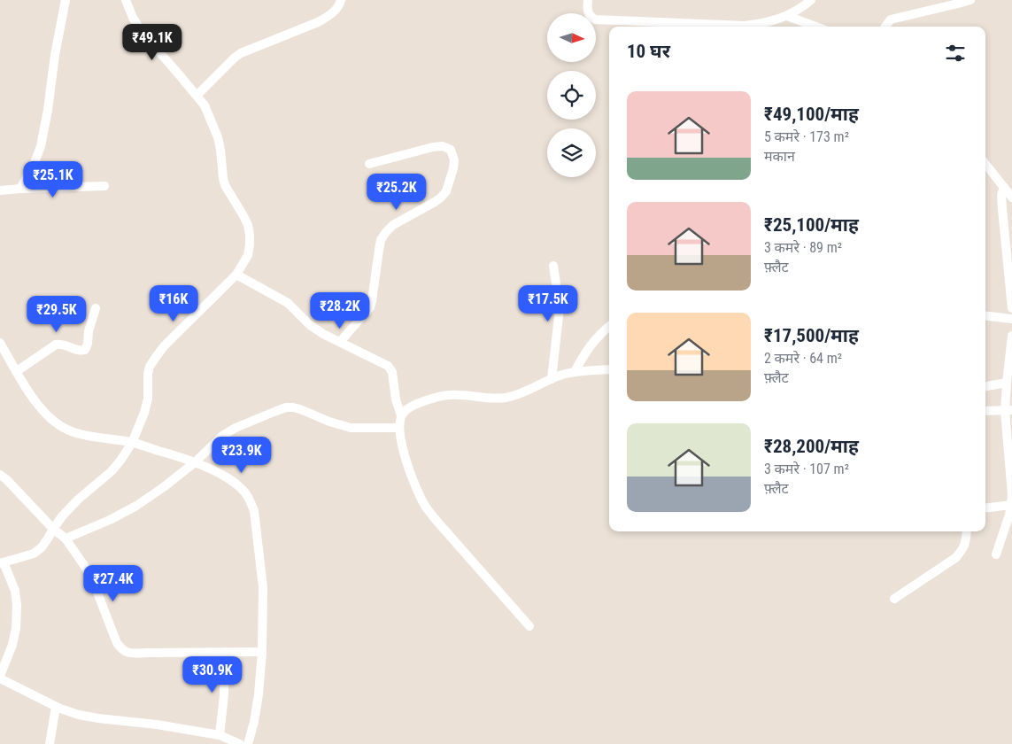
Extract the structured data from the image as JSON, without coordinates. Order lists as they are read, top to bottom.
{
  "north": "right",
  "page": {
    "price": [
      "₹49.1K",
      "₹25.1K",
      "₹25.2K",
      "₹16K",
      "₹17.5K",
      "₹28.2K",
      "₹29.5K",
      "₹23.9K",
      "₹27.4K",
      "₹30.9K"
    ],
    "heading": "10 घर",
    "list": [
      {
        "name": "₹49,100/माह",
        "note": "5 कमरे · 173 m² · मकान"
      },
      {
        "name": "₹25,100/माह",
        "note": "3 कमरे · 89 m² · फ़्लैट"
      },
      {
        "name": "₹17,500/माह",
        "note": "2 कमरे · 64 m² · फ़्लैट"
      },
      {
        "name": "₹28,200/माह",
        "note": "3 कमरे · 107 m² · फ़्लैट"
      }
    ]
  }
}
